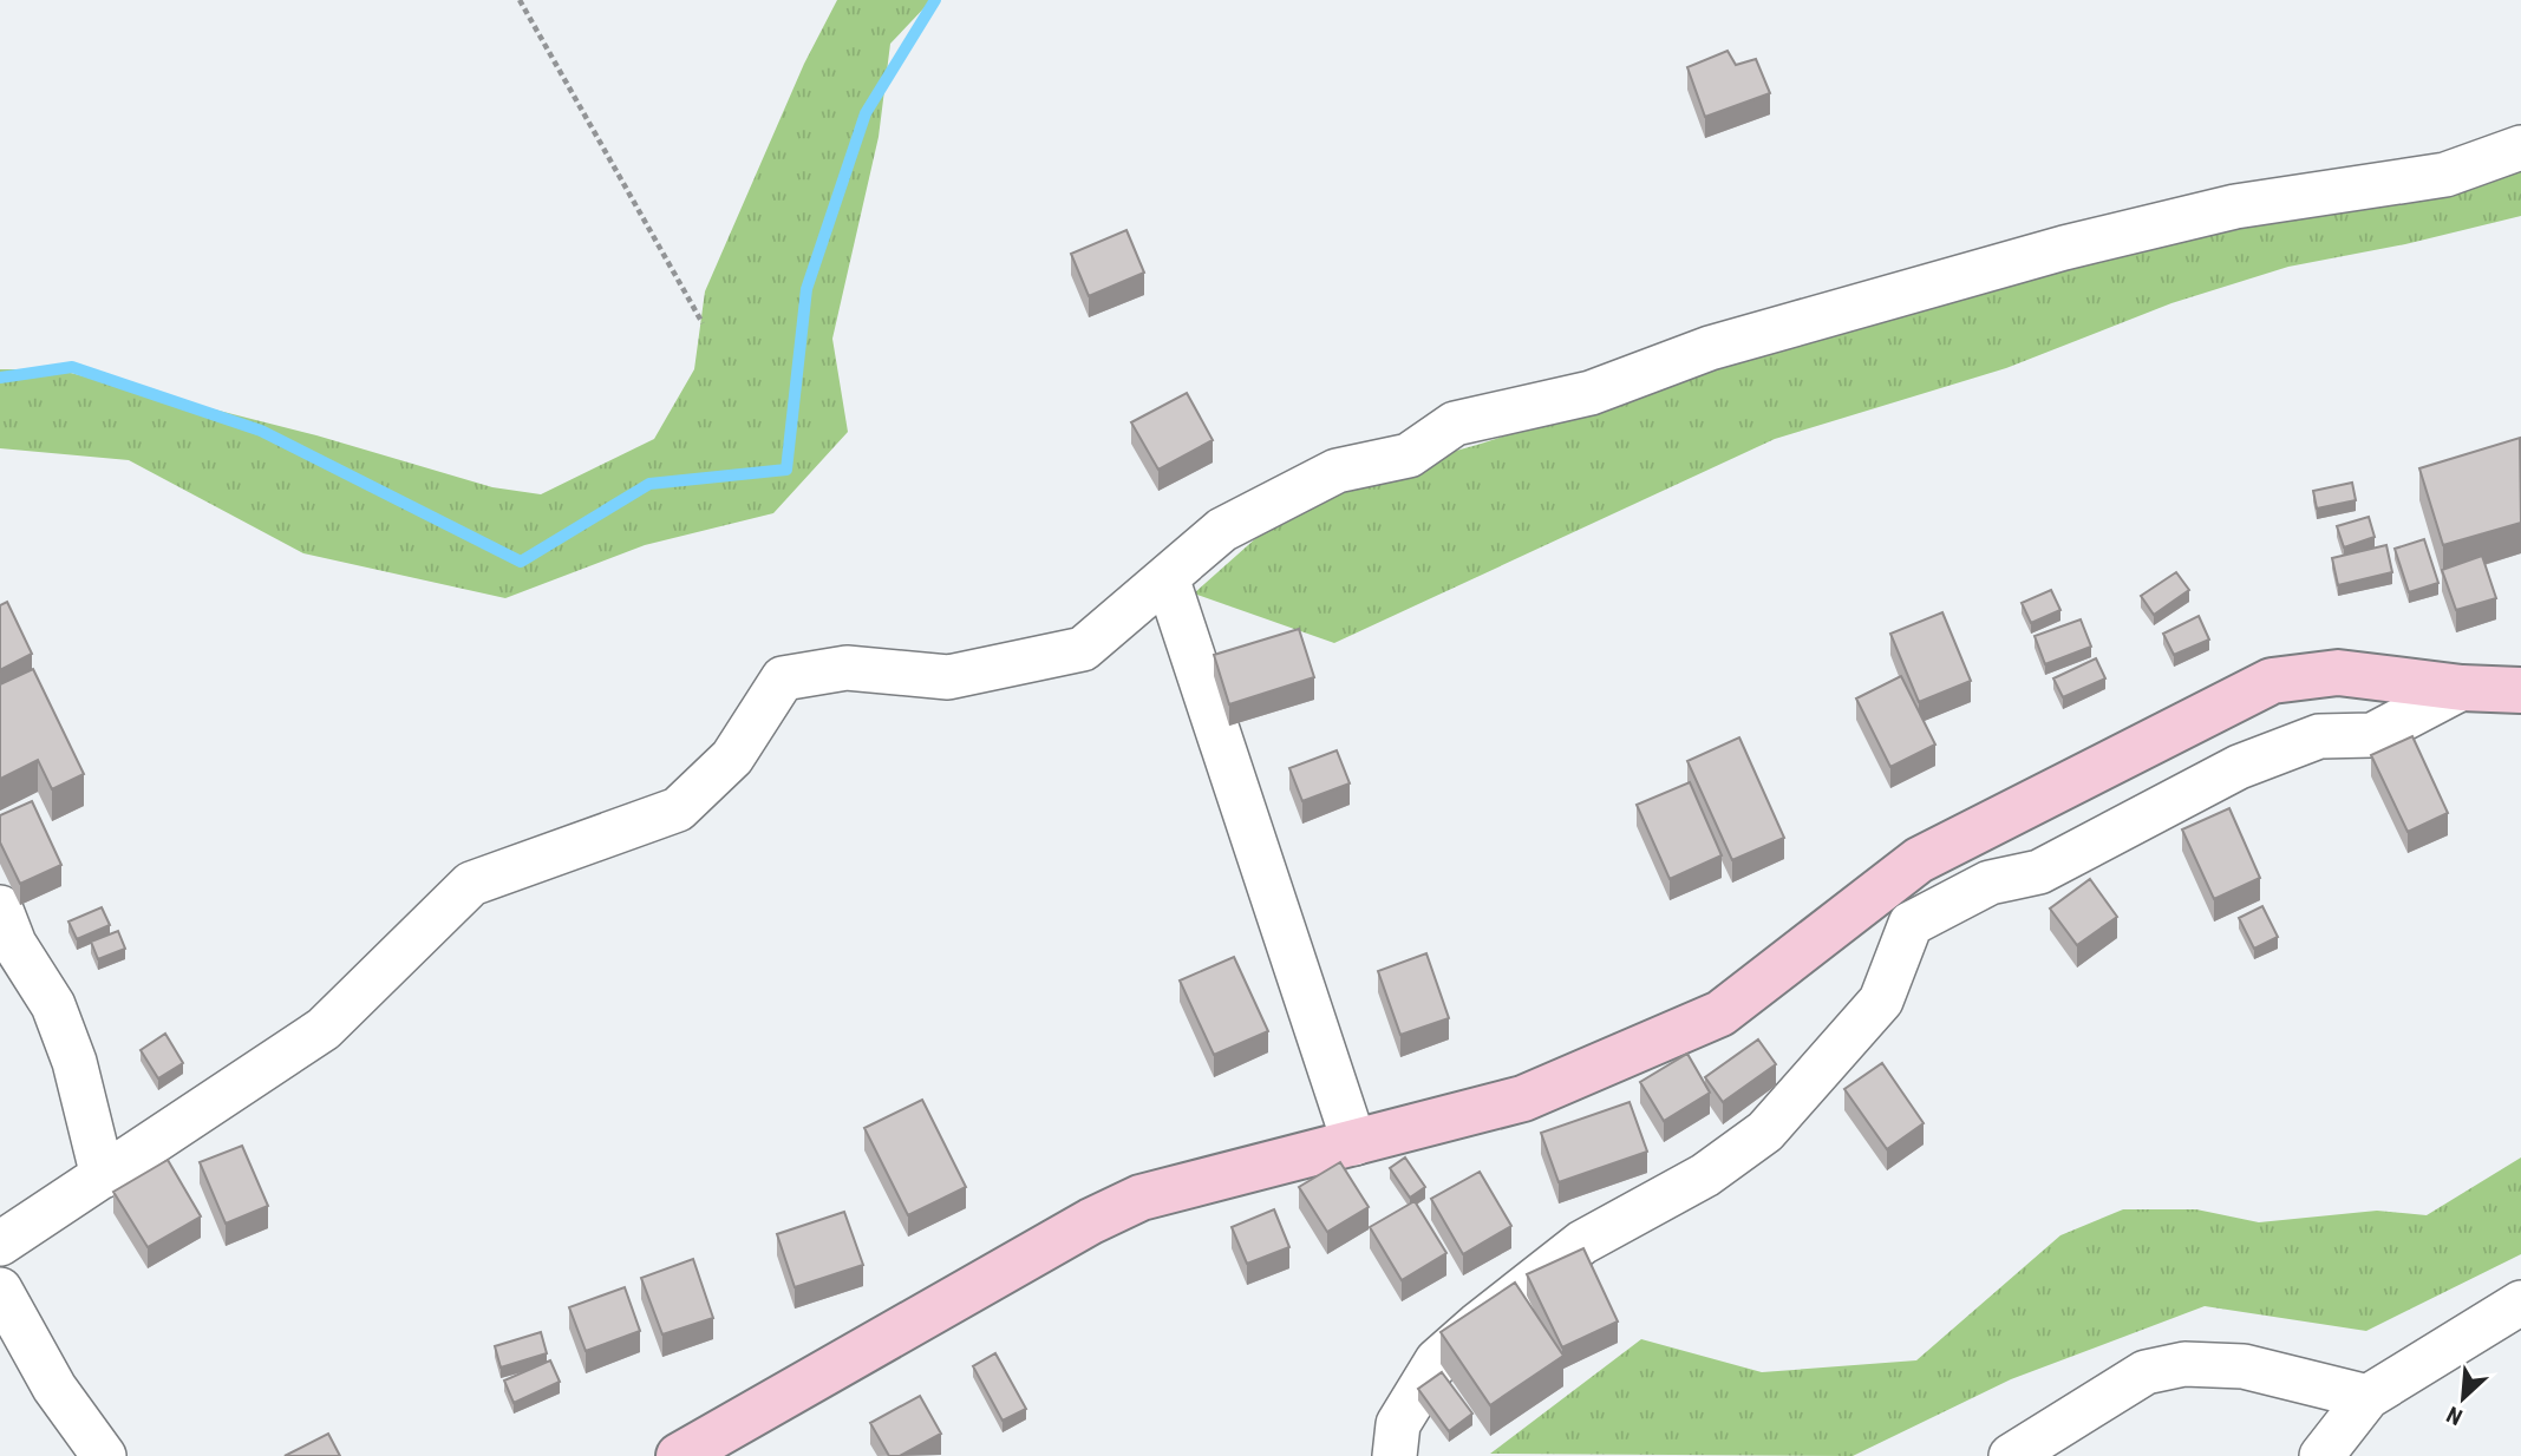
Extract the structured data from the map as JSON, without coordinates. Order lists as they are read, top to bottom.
{
  "north": "bottom left"
}
